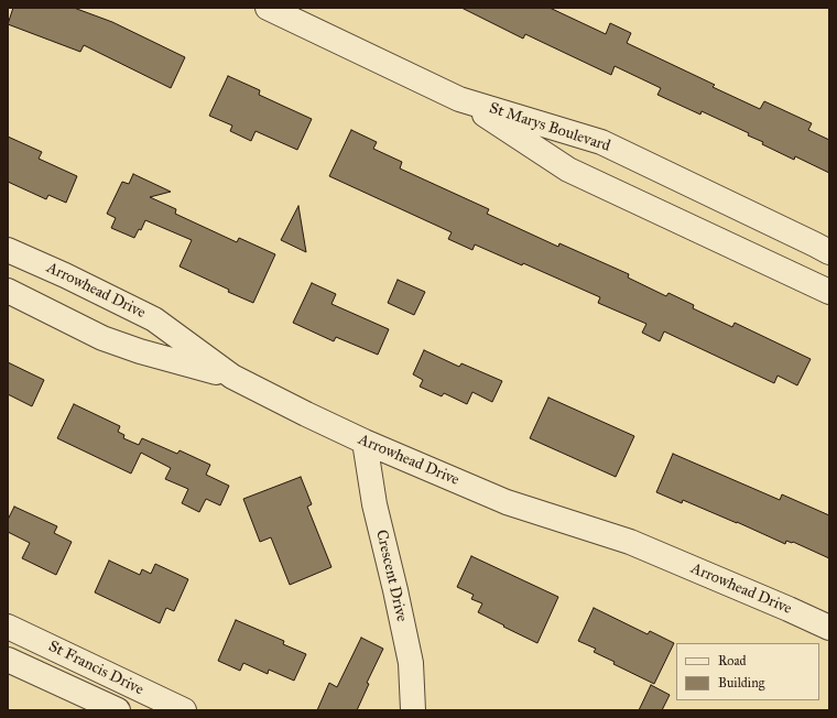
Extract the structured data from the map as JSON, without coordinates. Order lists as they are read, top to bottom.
{
  "streets": {
    "street": [
      "St Marys Boulevard",
      "Arrowhead Drive",
      "Crescent Drive",
      "St Francis Drive"
    ]
  },
  "crossings": [
    ["Arrowhead Drive", "Crescent Drive"]
  ],
  "legend": ["Road", "Building"]
}
